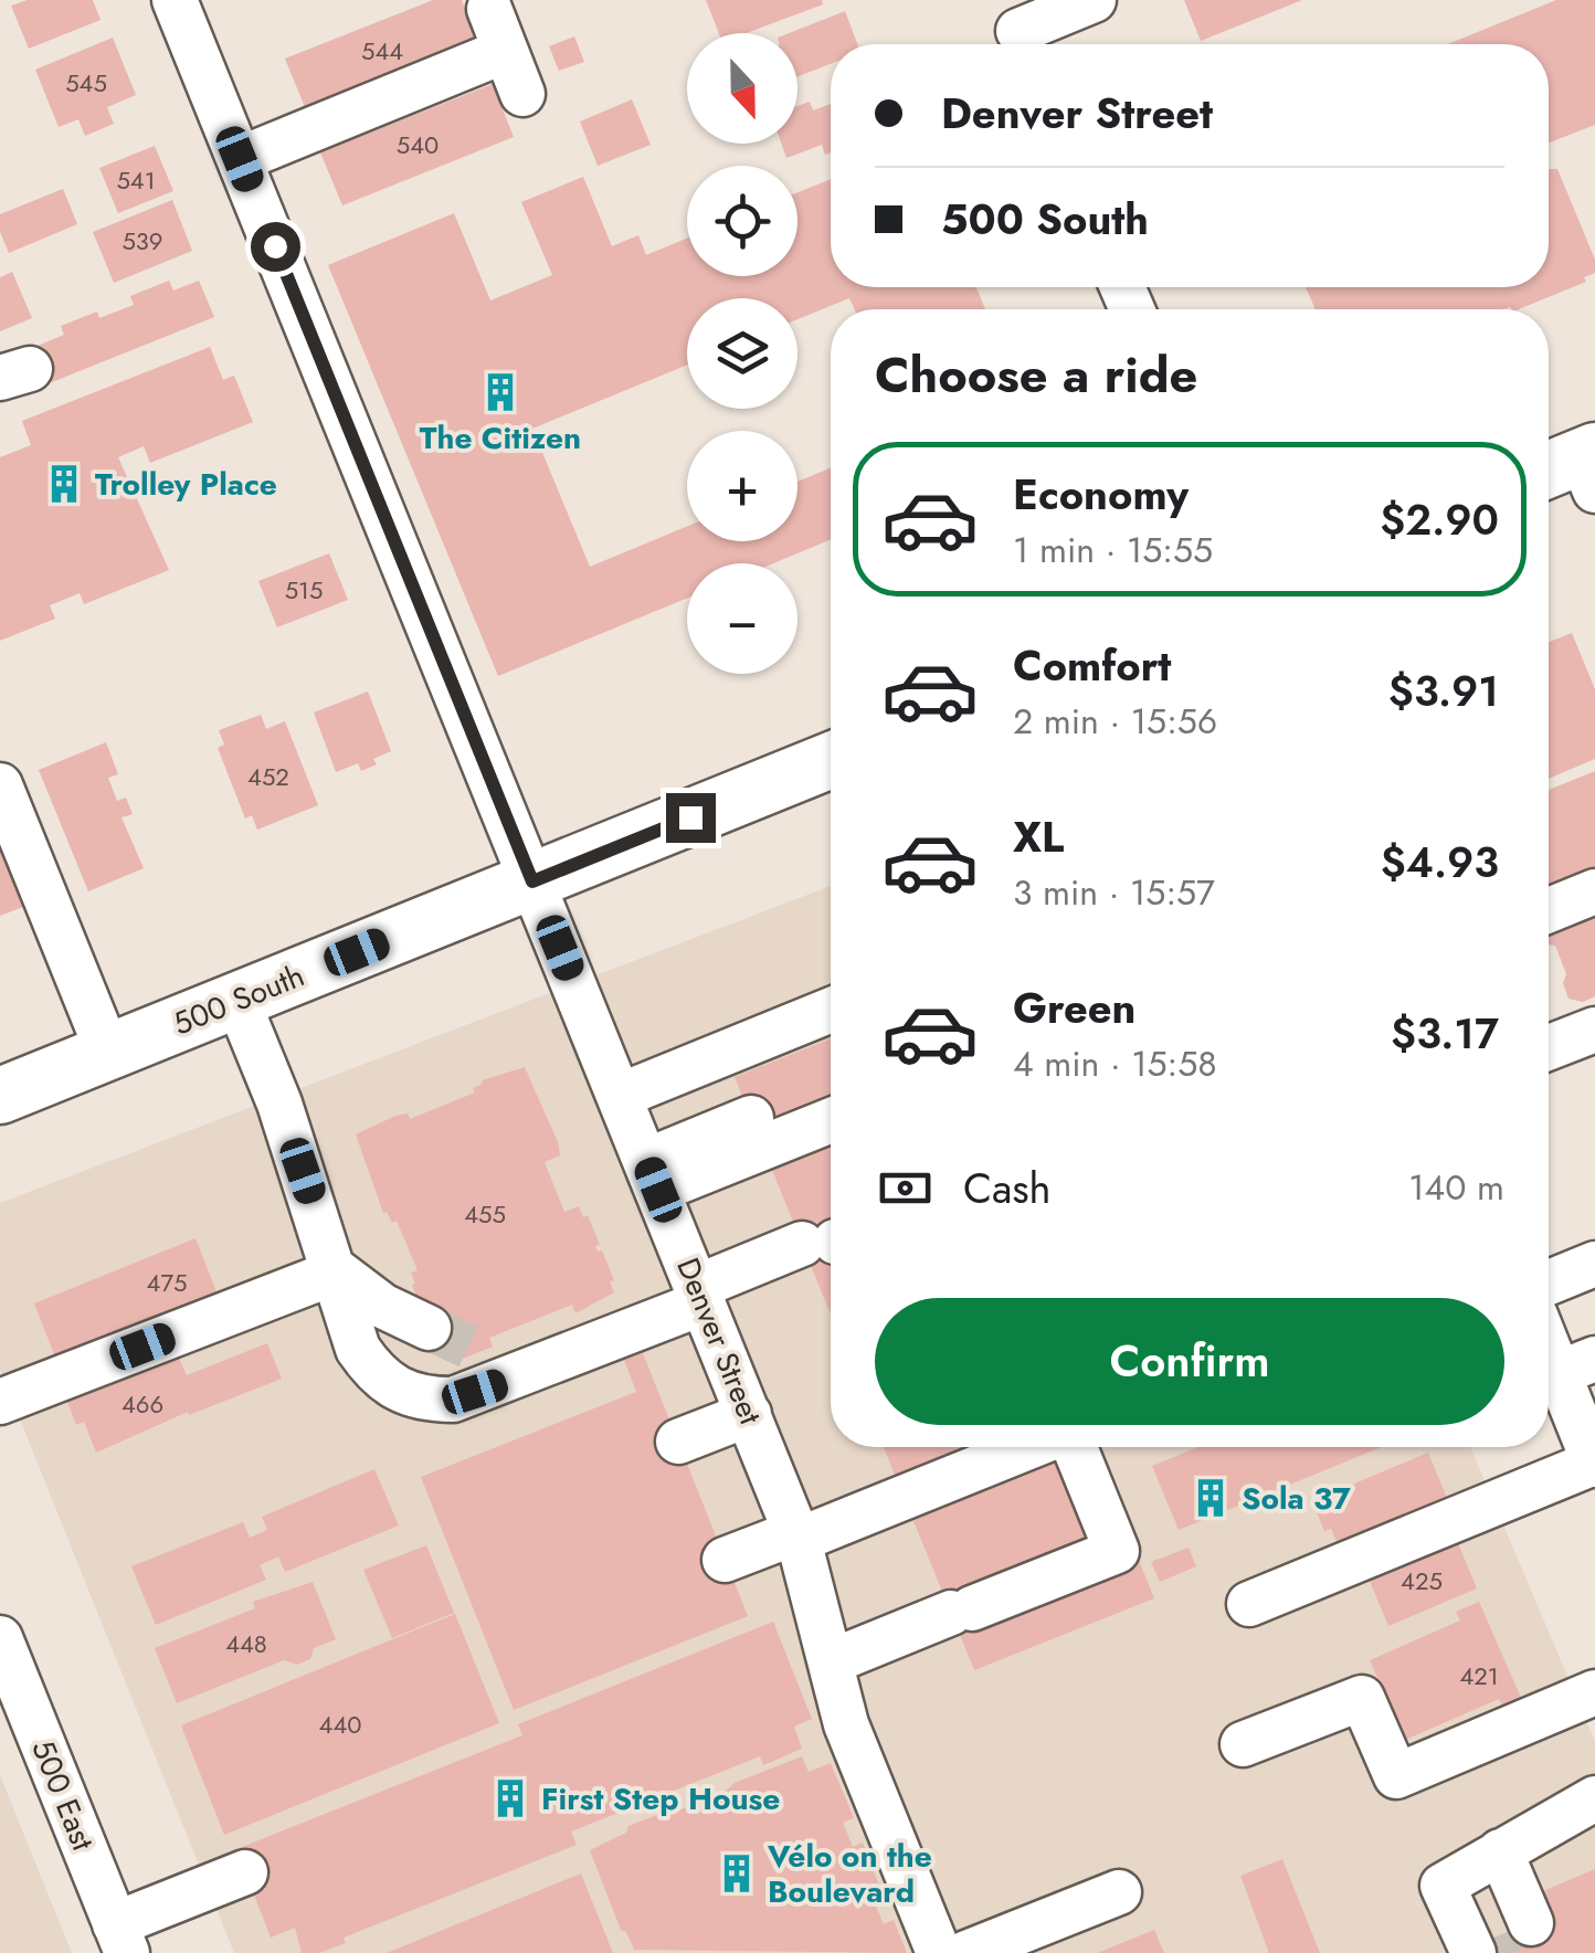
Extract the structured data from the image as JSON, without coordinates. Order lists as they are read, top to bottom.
{
  "streets": {
    "main road": ["500 South"],
    "street": ["Denver Street", "500 East"]
  },
  "crossings": [
    ["500 South", "Denver Street"]
  ],
  "places": {
    "building": [
      "The Citizen",
      "Trolley Place",
      "Sola 37",
      "First Step House",
      "Vélo on the Boulevard"
    ]
  },
  "house_numbers": [
    "544",
    "545",
    "540",
    "541",
    "539",
    "515",
    "452",
    "455",
    "475",
    "466",
    "425",
    "448",
    "421",
    "440"
  ],
  "north": "bottom",
  "page": {
    "map_buttons": ["+", "−"],
    "banner": ["Denver Street", "500 South"],
    "heading": "Choose a ride",
    "list": [
      {
        "name": "Economy",
        "note": "1 min · 15:55",
        "value": "$2.90"
      },
      {
        "name": "Comfort",
        "note": "2 min · 15:56",
        "value": "$3.91"
      },
      {
        "name": "XL",
        "note": "3 min · 15:57",
        "value": "$4.93"
      },
      {
        "name": "Green",
        "note": "4 min · 15:58",
        "value": "$3.17"
      }
    ],
    "pay": ["Cash", "140 m"],
    "buttons": "Confirm"
  }
}
